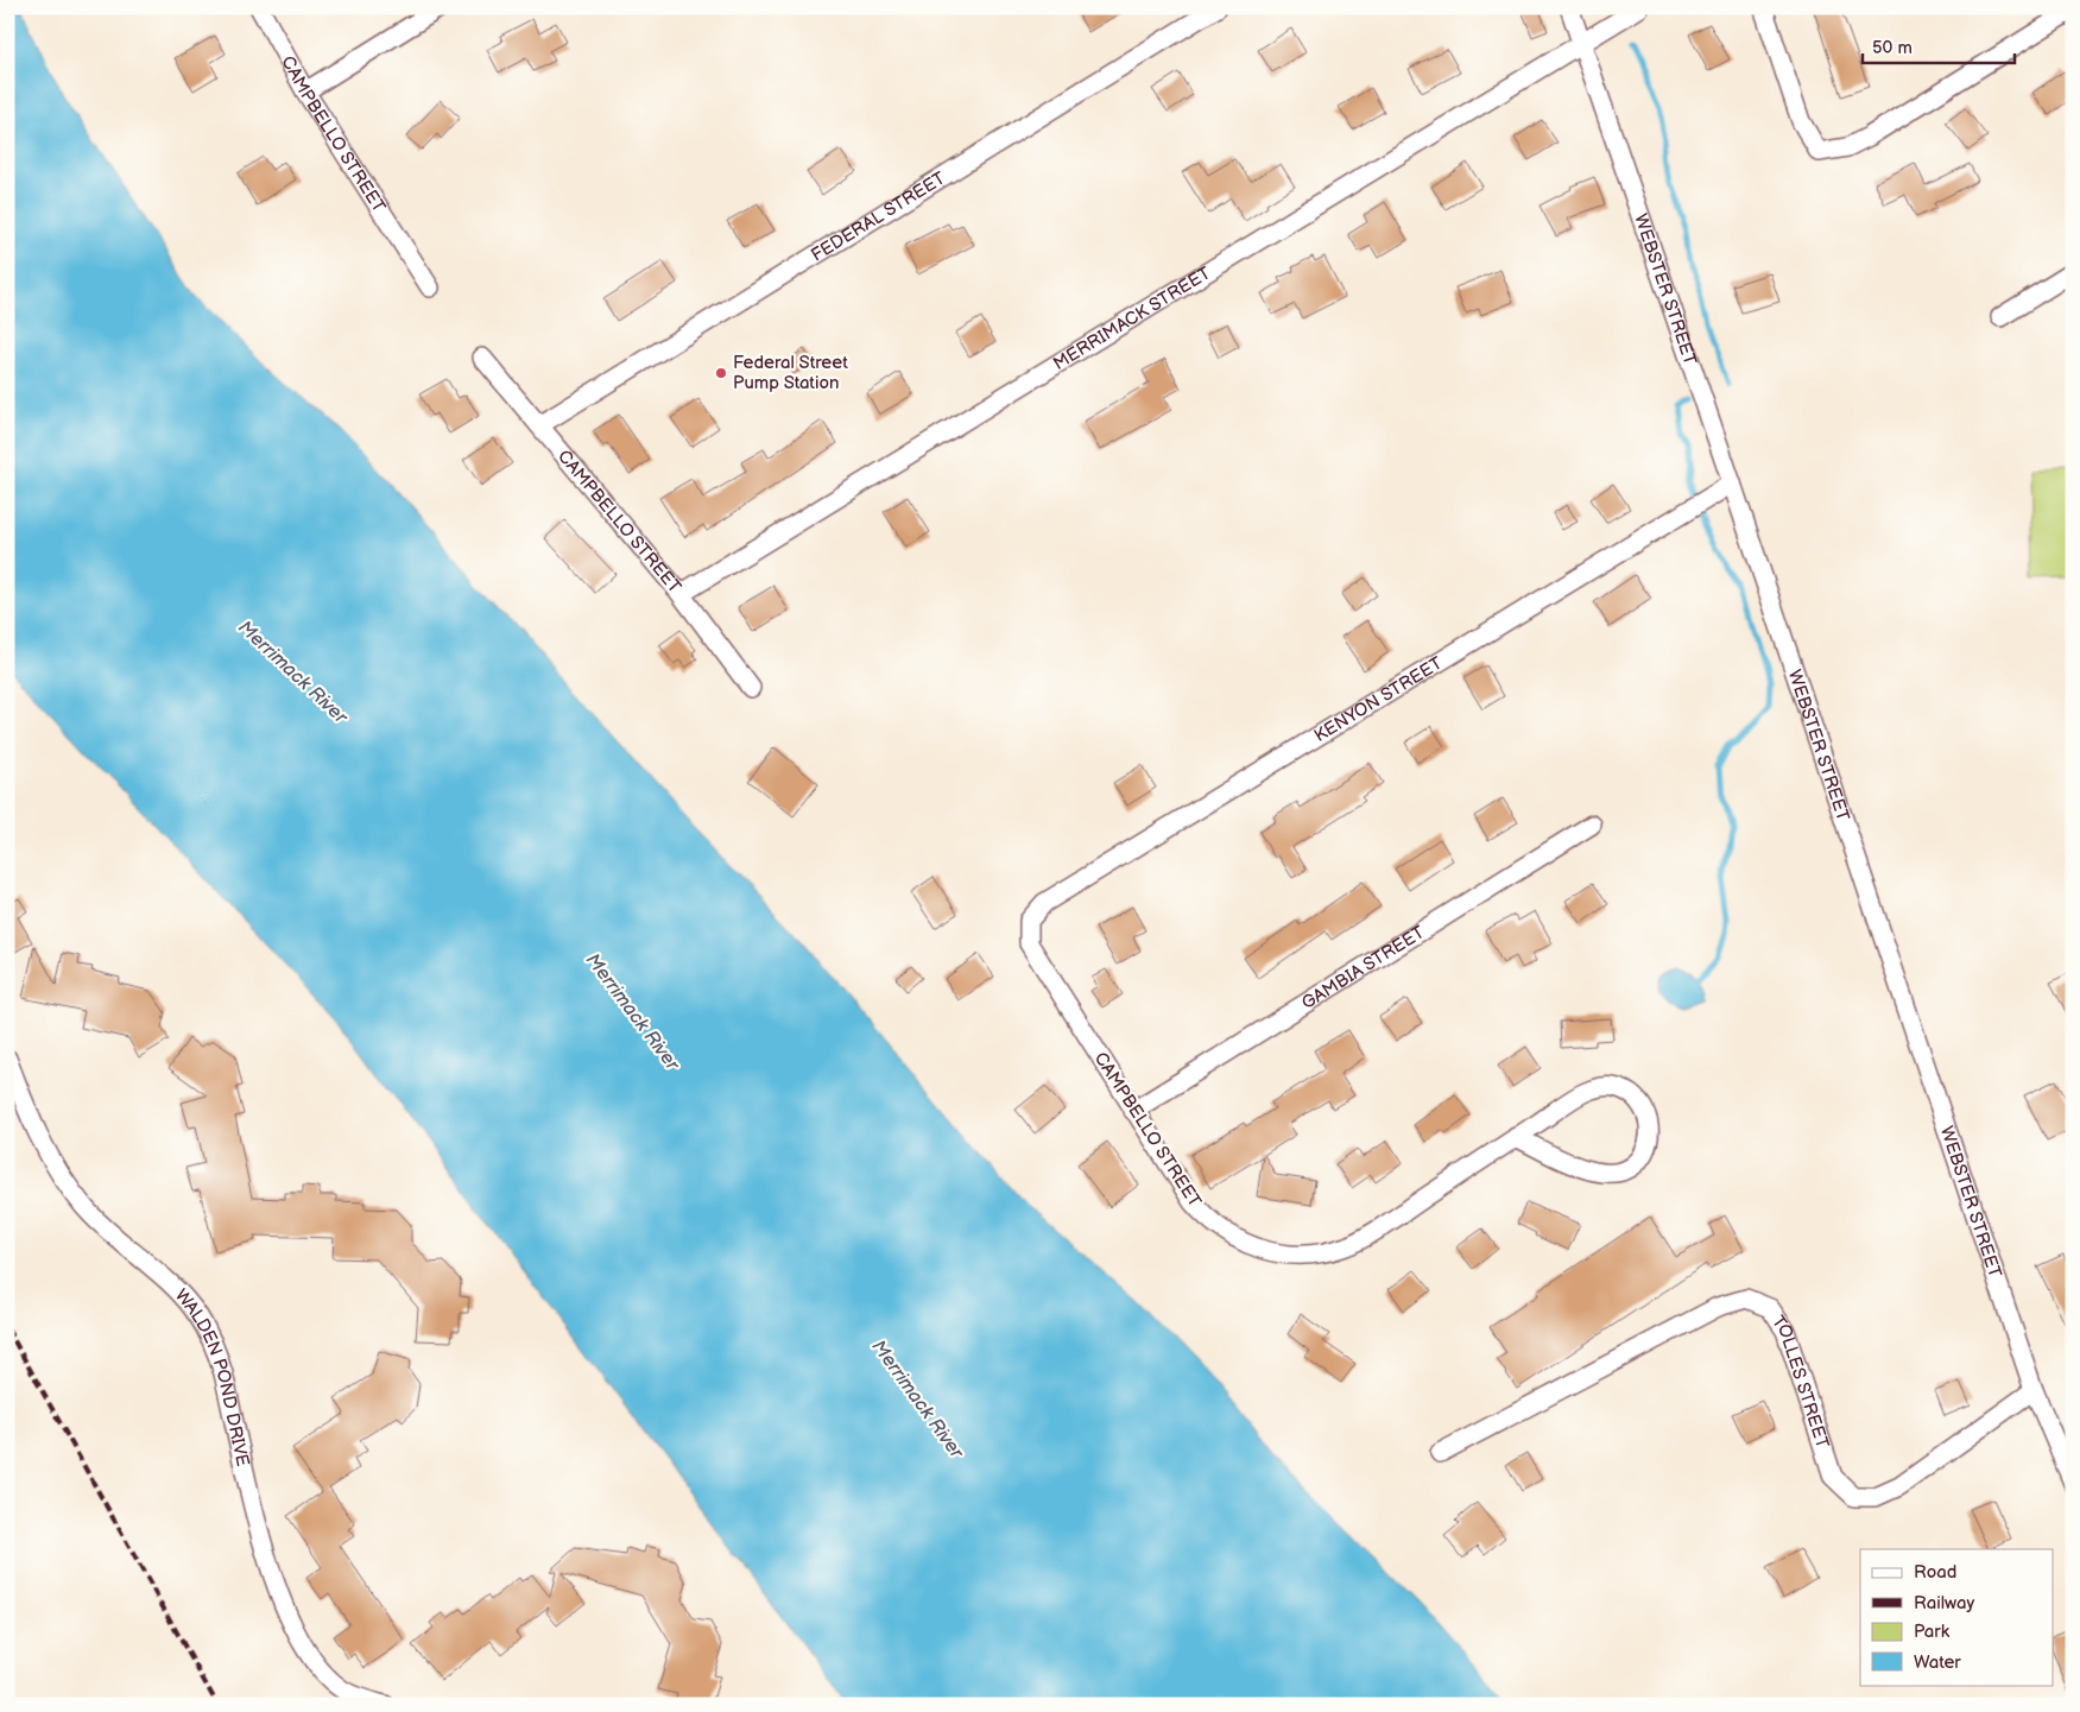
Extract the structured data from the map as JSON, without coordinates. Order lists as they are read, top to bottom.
{
  "streets": {
    "street": [
      "CAMPBELLO STREET",
      "FEDERAL STREET",
      "WEBSTER STREET",
      "MERRIMACK STREET",
      "KENYON STREET",
      "GAMBIA STREET",
      "WALDEN POND DRIVE",
      "TOLLES STREET"
    ]
  },
  "crossings": [
    ["CAMPBELLO STREET", "FEDERAL STREET"],
    ["CAMPBELLO STREET", "MERRIMACK STREET"],
    ["CAMPBELLO STREET", "KENYON STREET"],
    ["CAMPBELLO STREET", "GAMBIA STREET"],
    ["WEBSTER STREET", "MERRIMACK STREET"],
    ["WEBSTER STREET", "KENYON STREET"],
    ["WEBSTER STREET", "TOLLES STREET"]
  ],
  "water": ["Merrimack River"],
  "places": ["Federal Street Pump Station"],
  "legend": [
    "Road",
    "Railway",
    "Park",
    "Water"
  ],
  "scale_bar": "50 m"
}
